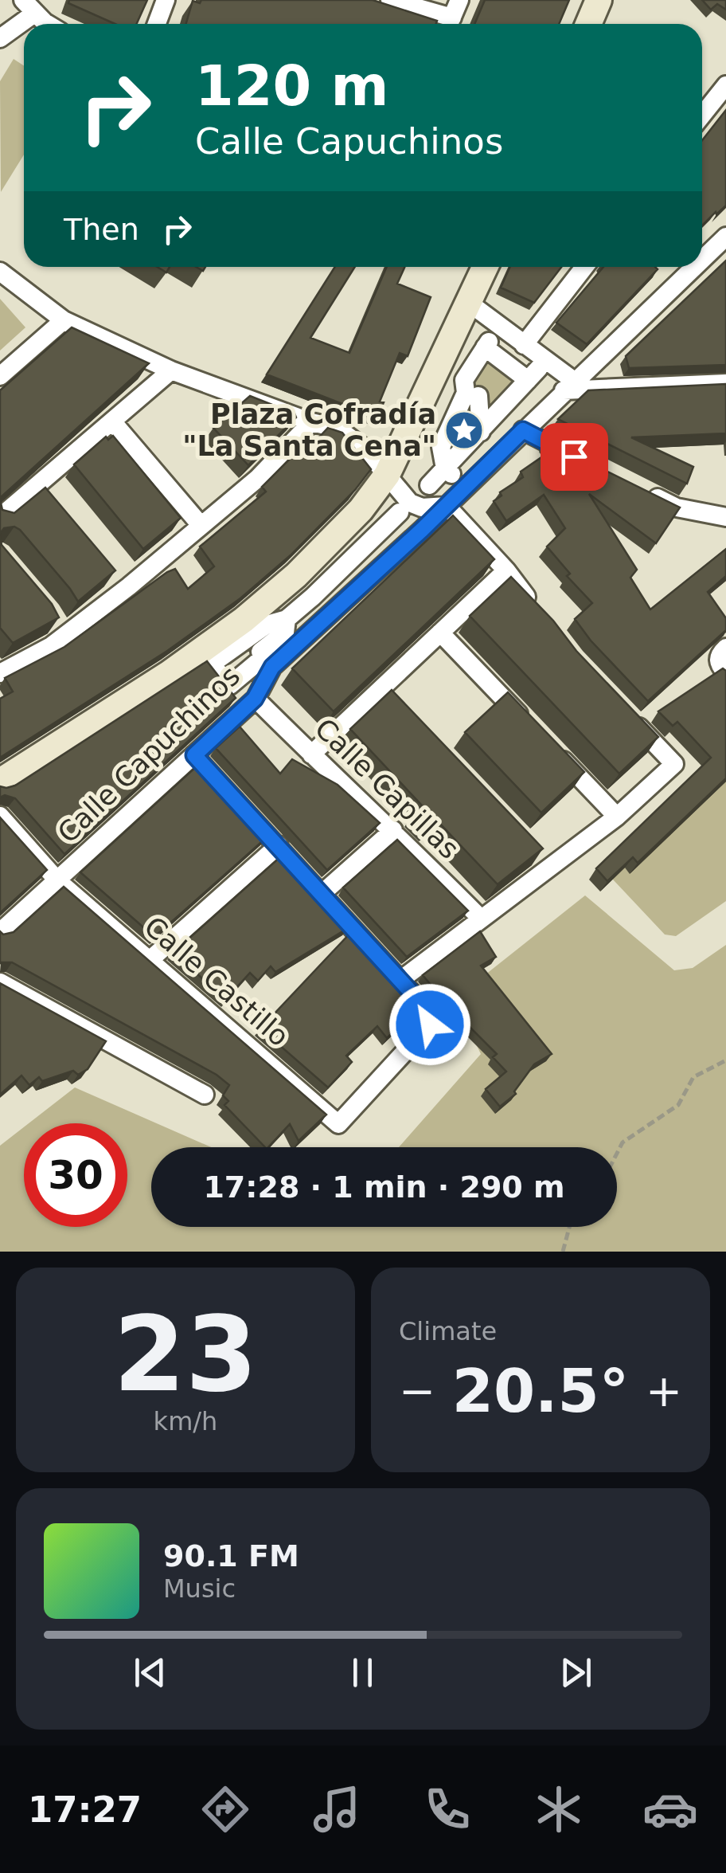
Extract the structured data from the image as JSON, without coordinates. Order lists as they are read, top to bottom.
{
  "streets": {
    "street": ["Calle Capuchinos", "Calle Capillas", "Calle Castillo"]
  },
  "crossings": [
    ["Calle Capuchinos", "Calle Capillas"],
    ["Calle Capuchinos", "Calle Castillo"]
  ],
  "places": {
    "place": ["Plaza Cofradía \"La Santa Cena\""]
  },
  "page": {
    "turn": ["120 m", "Calle Capuchinos"],
    "then": "Then",
    "limit": "30",
    "trip": "17:28 · 1 min · 290 m",
    "tile": [
      ["23", "km/h"],
      "Climate"
    ],
    "heat": ["−", "20.5°", "+"],
    "song": ["90.1 FM", "Music"],
    "tabs": "17:27"
  }
}
